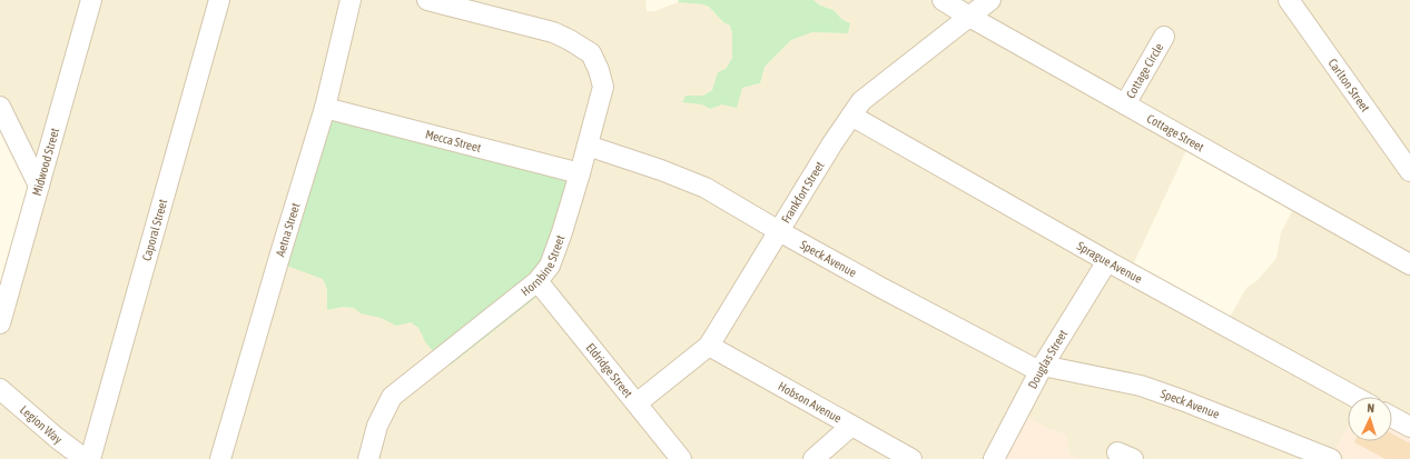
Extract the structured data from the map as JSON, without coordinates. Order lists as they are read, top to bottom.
{
  "streets": {
    "street": [
      "Cottage Circle",
      "Carlton Street",
      "Cottage Street",
      "Mecca Street",
      "Midwood Street",
      "Frankfort Street",
      "Caporal Street",
      "Aetna Street",
      "Speck Avenue",
      "Sprague Avenue",
      "Hornbine Street",
      "Douglas Street",
      "Eldridge Street",
      "Hobson Avenue",
      "Legion Way"
    ]
  },
  "crossings": [
    ["Cottage Circle", "Cottage Street"],
    ["Cottage Street", "Frankfort Street"],
    ["Mecca Street", "Aetna Street"],
    ["Mecca Street", "Hornbine Street"],
    ["Frankfort Street", "Speck Avenue"],
    ["Frankfort Street", "Sprague Avenue"],
    ["Frankfort Street", "Eldridge Street"],
    ["Frankfort Street", "Hobson Avenue"],
    ["Speck Avenue", "Hornbine Street"],
    ["Speck Avenue", "Douglas Street"],
    ["Sprague Avenue", "Douglas Street"],
    ["Hornbine Street", "Eldridge Street"]
  ],
  "north": "top"
}
